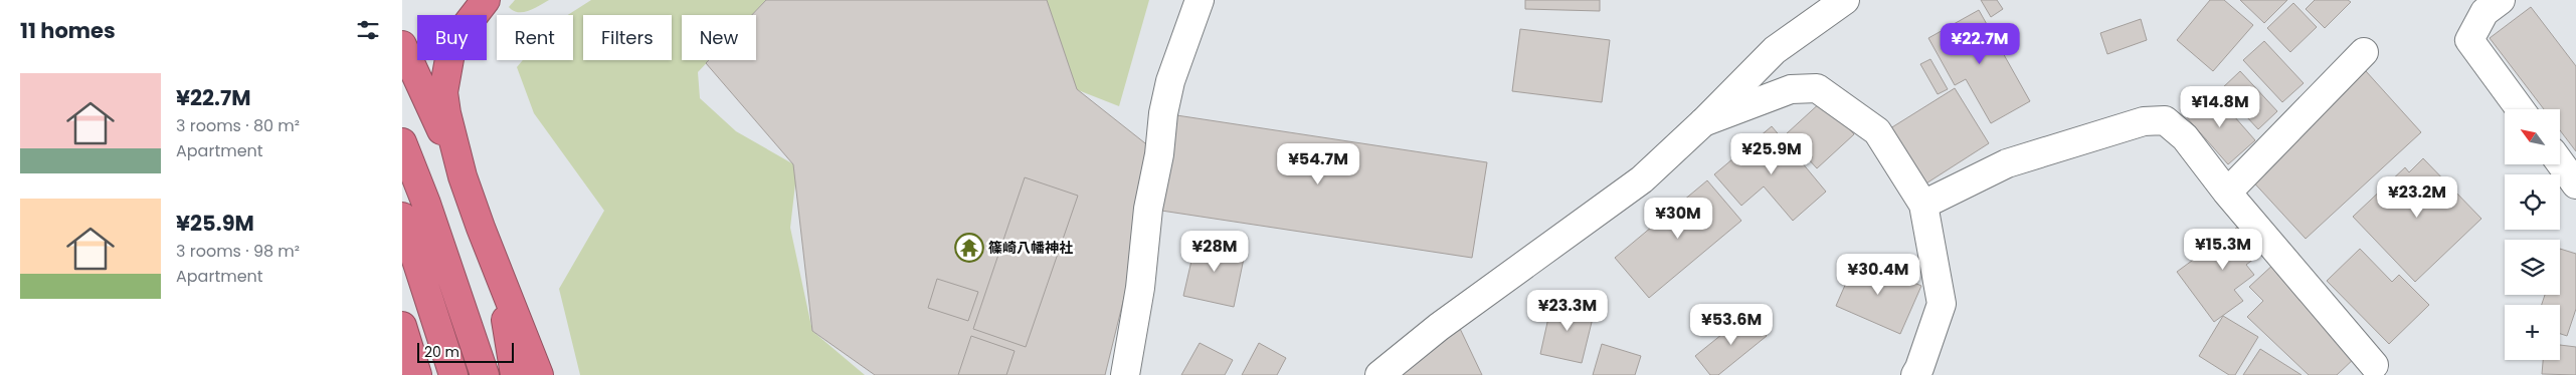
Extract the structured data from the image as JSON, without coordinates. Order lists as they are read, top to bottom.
{
  "places": {
    "temple": ["篠崎八幡神社"]
  },
  "scale_bar": "20 m",
  "north": "top left",
  "page": {
    "heading": "11 homes",
    "chip": [
      "Buy",
      "Rent",
      "Filters",
      "New"
    ],
    "price": [
      "¥22.7M",
      "¥14.8M",
      "¥25.9M",
      "¥54.7M",
      "¥23.2M",
      "¥30M",
      "¥15.3M",
      "¥28M",
      "¥30.4M",
      "¥23.3M",
      "¥53.6M"
    ],
    "list": [
      {
        "name": "¥22.7M",
        "note": "3 rooms · 80 m² · Apartment"
      },
      {
        "name": "¥25.9M",
        "note": "3 rooms · 98 m² · Apartment"
      }
    ],
    "map_buttons": "+",
    "scale": "20 m"
  }
}
